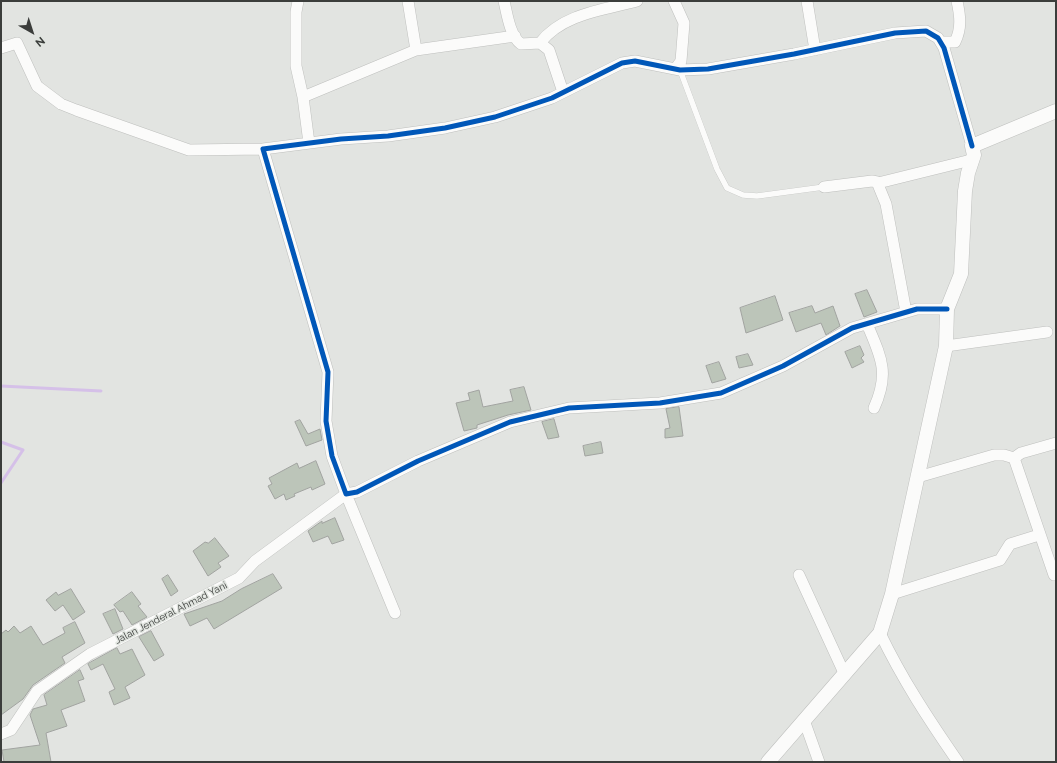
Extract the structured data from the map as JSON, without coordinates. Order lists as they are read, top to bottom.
{
  "streets": {
    "street": ["Jalan Jenderal Ahmad Yani"]
  },
  "north": "bottom right"
}
